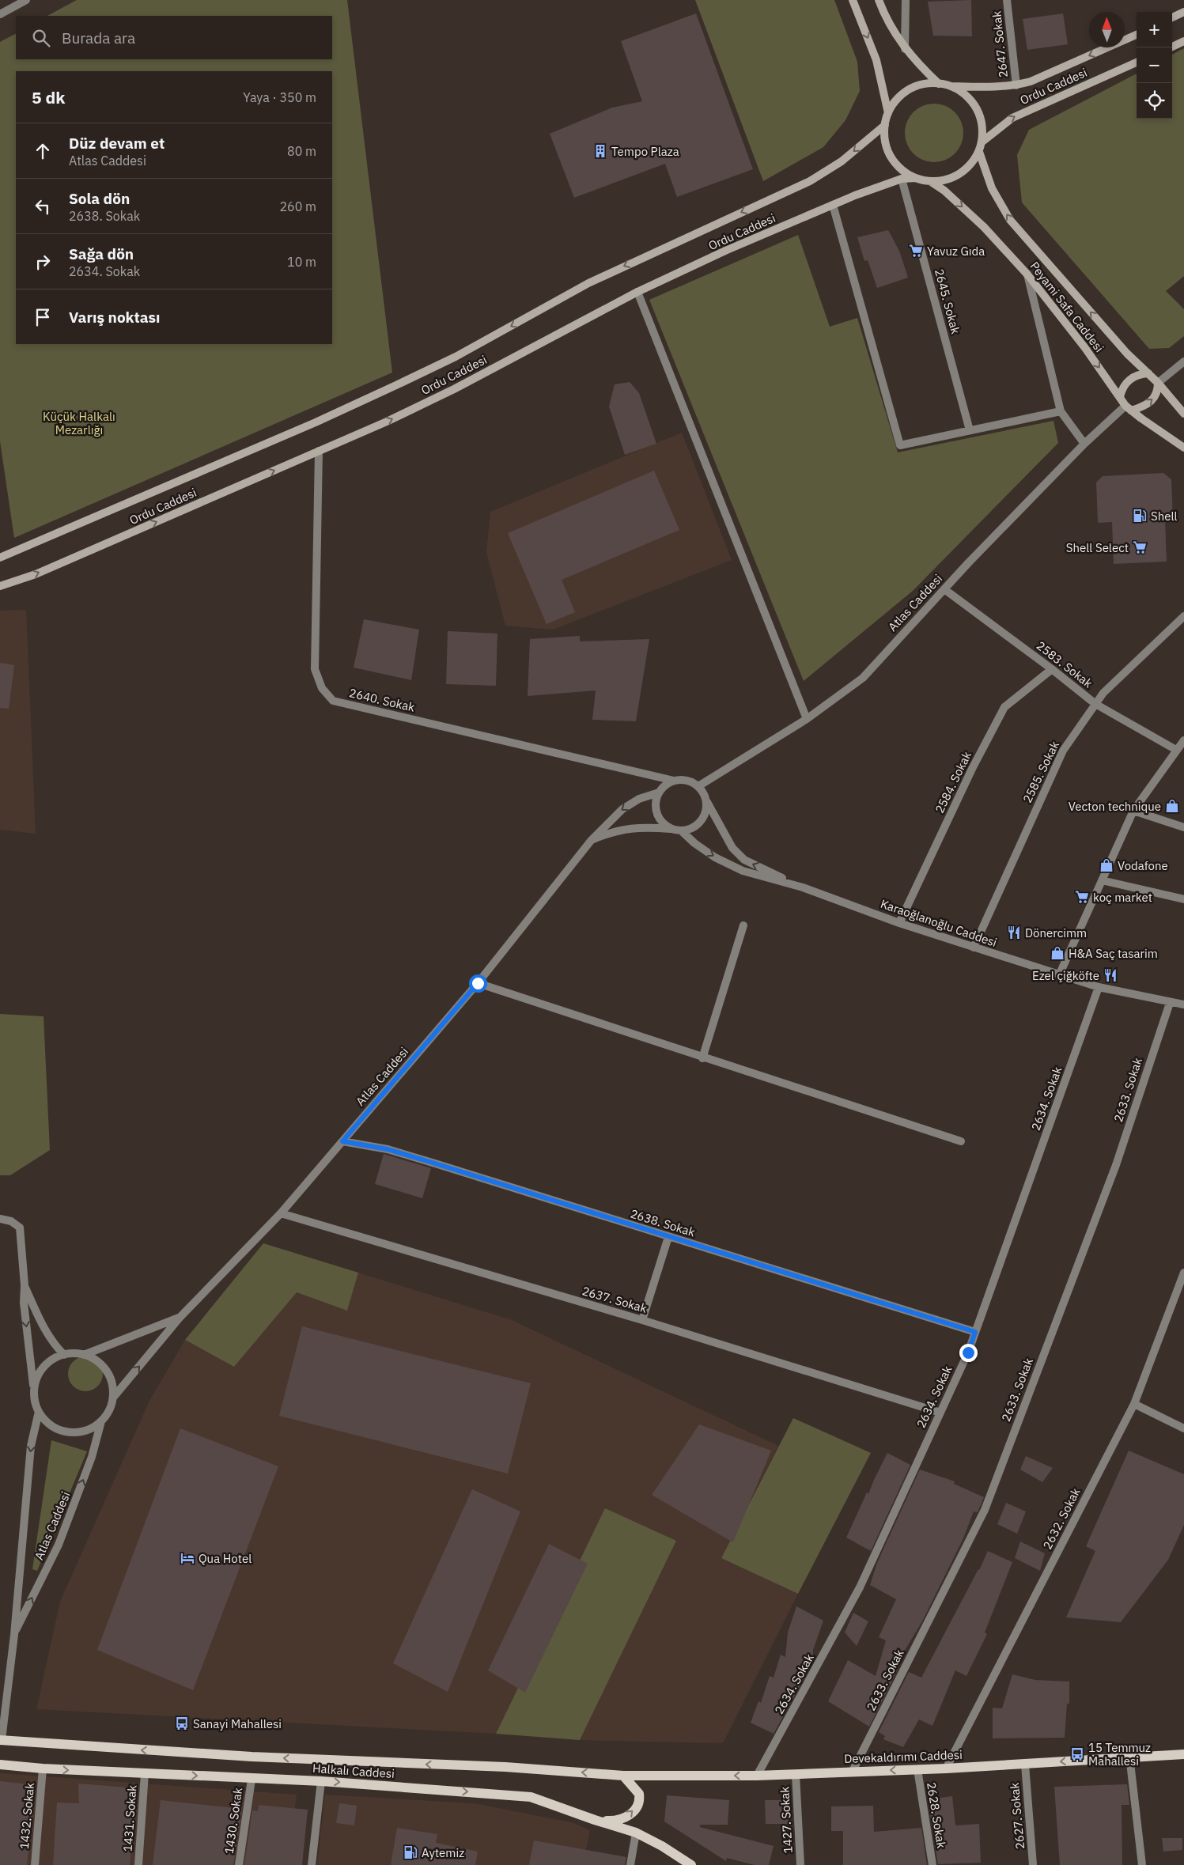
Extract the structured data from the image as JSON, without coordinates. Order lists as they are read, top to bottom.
{
  "streets": {
    "main road": [
      "Ordu Caddesi",
      "Peyami Safa Caddesi",
      "Devekaldırımı Caddesi",
      "Halkalı Caddesi"
    ],
    "street": [
      "2647. Sokak",
      "2645. Sokak",
      "Atlas Caddesi",
      "2583. Sokak",
      "2640. Sokak",
      "2585. Sokak",
      "2584. Sokak",
      "Karaoğlanoğlu Caddesi",
      "2633. Sokak",
      "2634. Sokak",
      "2638. Sokak",
      "2637. Sokak",
      "2632. Sokak",
      "2628. Sokak",
      "1432. Sokak",
      "2627. Sokak",
      "1431. Sokak",
      "1427. Sokak",
      "1430. Sokak"
    ]
  },
  "crossings": [
    ["2647. Sokak", "Ordu Caddesi"],
    ["Ordu Caddesi", "2645. Sokak"],
    ["Ordu Caddesi", "Peyami Safa Caddesi"],
    ["Ordu Caddesi", "2640. Sokak"],
    ["Peyami Safa Caddesi", "Atlas Caddesi"],
    ["Atlas Caddesi", "2583. Sokak"],
    ["Atlas Caddesi", "2640. Sokak"],
    ["Atlas Caddesi", "2638. Sokak"],
    ["Atlas Caddesi", "2637. Sokak"],
    ["Atlas Caddesi", "Halkalı Caddesi"],
    ["2583. Sokak", "2585. Sokak"],
    ["2583. Sokak", "2584. Sokak"],
    ["2585. Sokak", "Karaoğlanoğlu Caddesi"],
    ["2584. Sokak", "Karaoğlanoğlu Caddesi"],
    ["Karaoğlanoğlu Caddesi", "2633. Sokak"],
    ["Karaoğlanoğlu Caddesi", "2634. Sokak"],
    ["2633. Sokak", "Devekaldırımı Caddesi"],
    ["2634. Sokak", "2638. Sokak"],
    ["2634. Sokak", "2637. Sokak"],
    ["2634. Sokak", "Devekaldırımı Caddesi"],
    ["2632. Sokak", "Devekaldırımı Caddesi"],
    ["Devekaldırımı Caddesi", "Halkalı Caddesi"],
    ["Devekaldırımı Caddesi", "2628. Sokak"],
    ["Devekaldırımı Caddesi", "2627. Sokak"],
    ["Devekaldırımı Caddesi", "1427. Sokak"],
    ["Halkalı Caddesi", "1432. Sokak"],
    ["Halkalı Caddesi", "1431. Sokak"],
    ["Halkalı Caddesi", "1430. Sokak"]
  ],
  "one_way": ["Devekaldırımı Caddesi"],
  "parks": ["Küçük Halkalı Mezarlığı"],
  "places": {
    "building": ["Tempo Plaza"],
    "supermarket": ["Yavuz Gıda", "Shell Select", "koç market"],
    "fuel station": ["Shell", "Aytemiz"],
    "shop": ["Vecton technique", "Vodafone", "H&A Saç tasarim"],
    "restaurant": ["Dönercimm", "Ezel çiğköfte"],
    "hotel": ["Qua Hotel"],
    "bus stop": ["Sanayi Mahallesi", "15 Temmuz Mahallesi"]
  },
  "north": "top",
  "page": {
    "map_buttons": ["+", "−"],
    "search": "Burada ara",
    "heading": ["5 dk", "Yaya · 350 m"],
    "list": [
      ["Düz devam et", "Atlas Caddesi", "80 m"],
      ["Sola dön", "2638. Sokak", "260 m"],
      ["Sağa dön", "2634. Sokak", "10 m"],
      "Varış noktası"
    ]
  }
}
